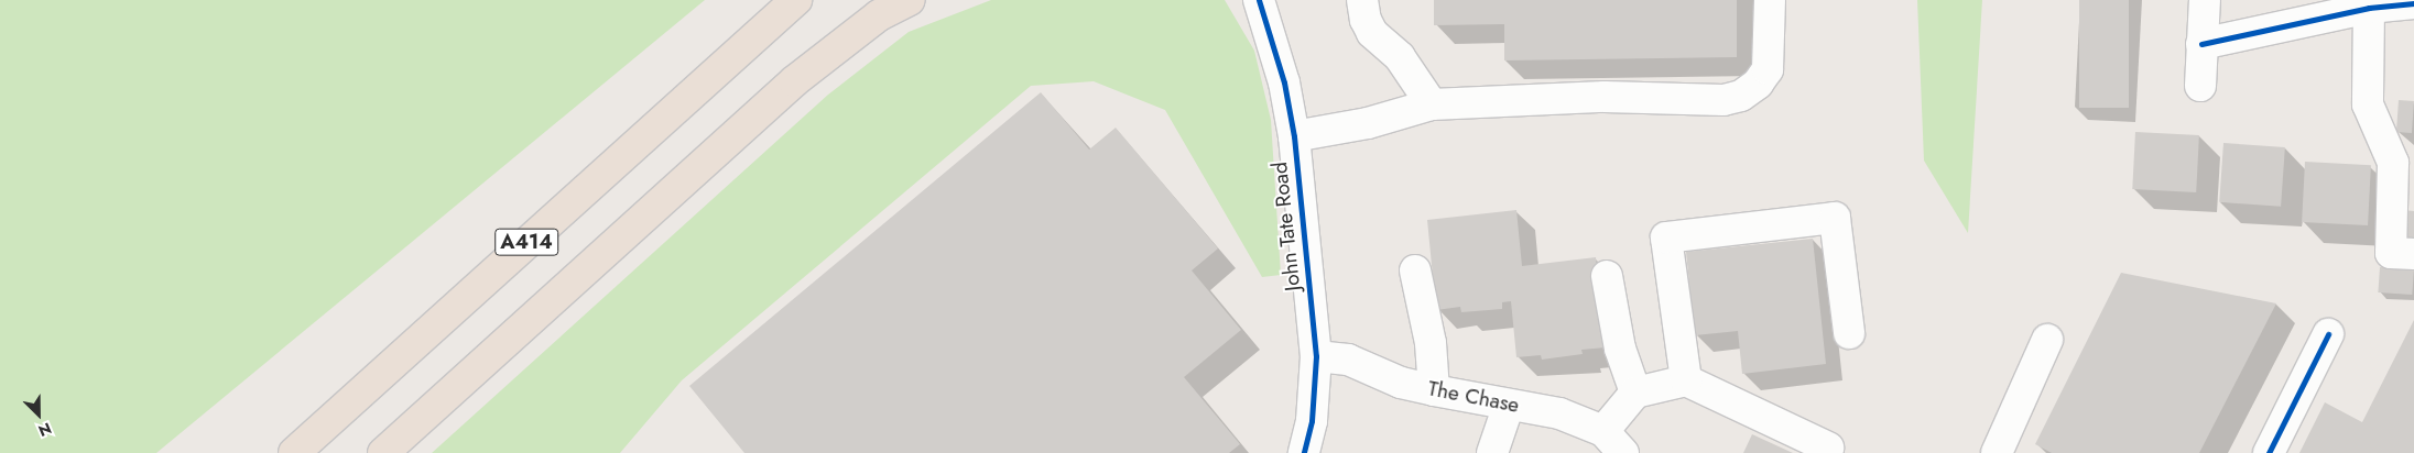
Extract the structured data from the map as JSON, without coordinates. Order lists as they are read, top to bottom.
{
  "streets": {
    "highway": ["A414"],
    "street": ["John Tate Road", "The Chase"]
  },
  "crossings": [
    ["John Tate Road", "The Chase"]
  ],
  "north": "bottom right"
}
